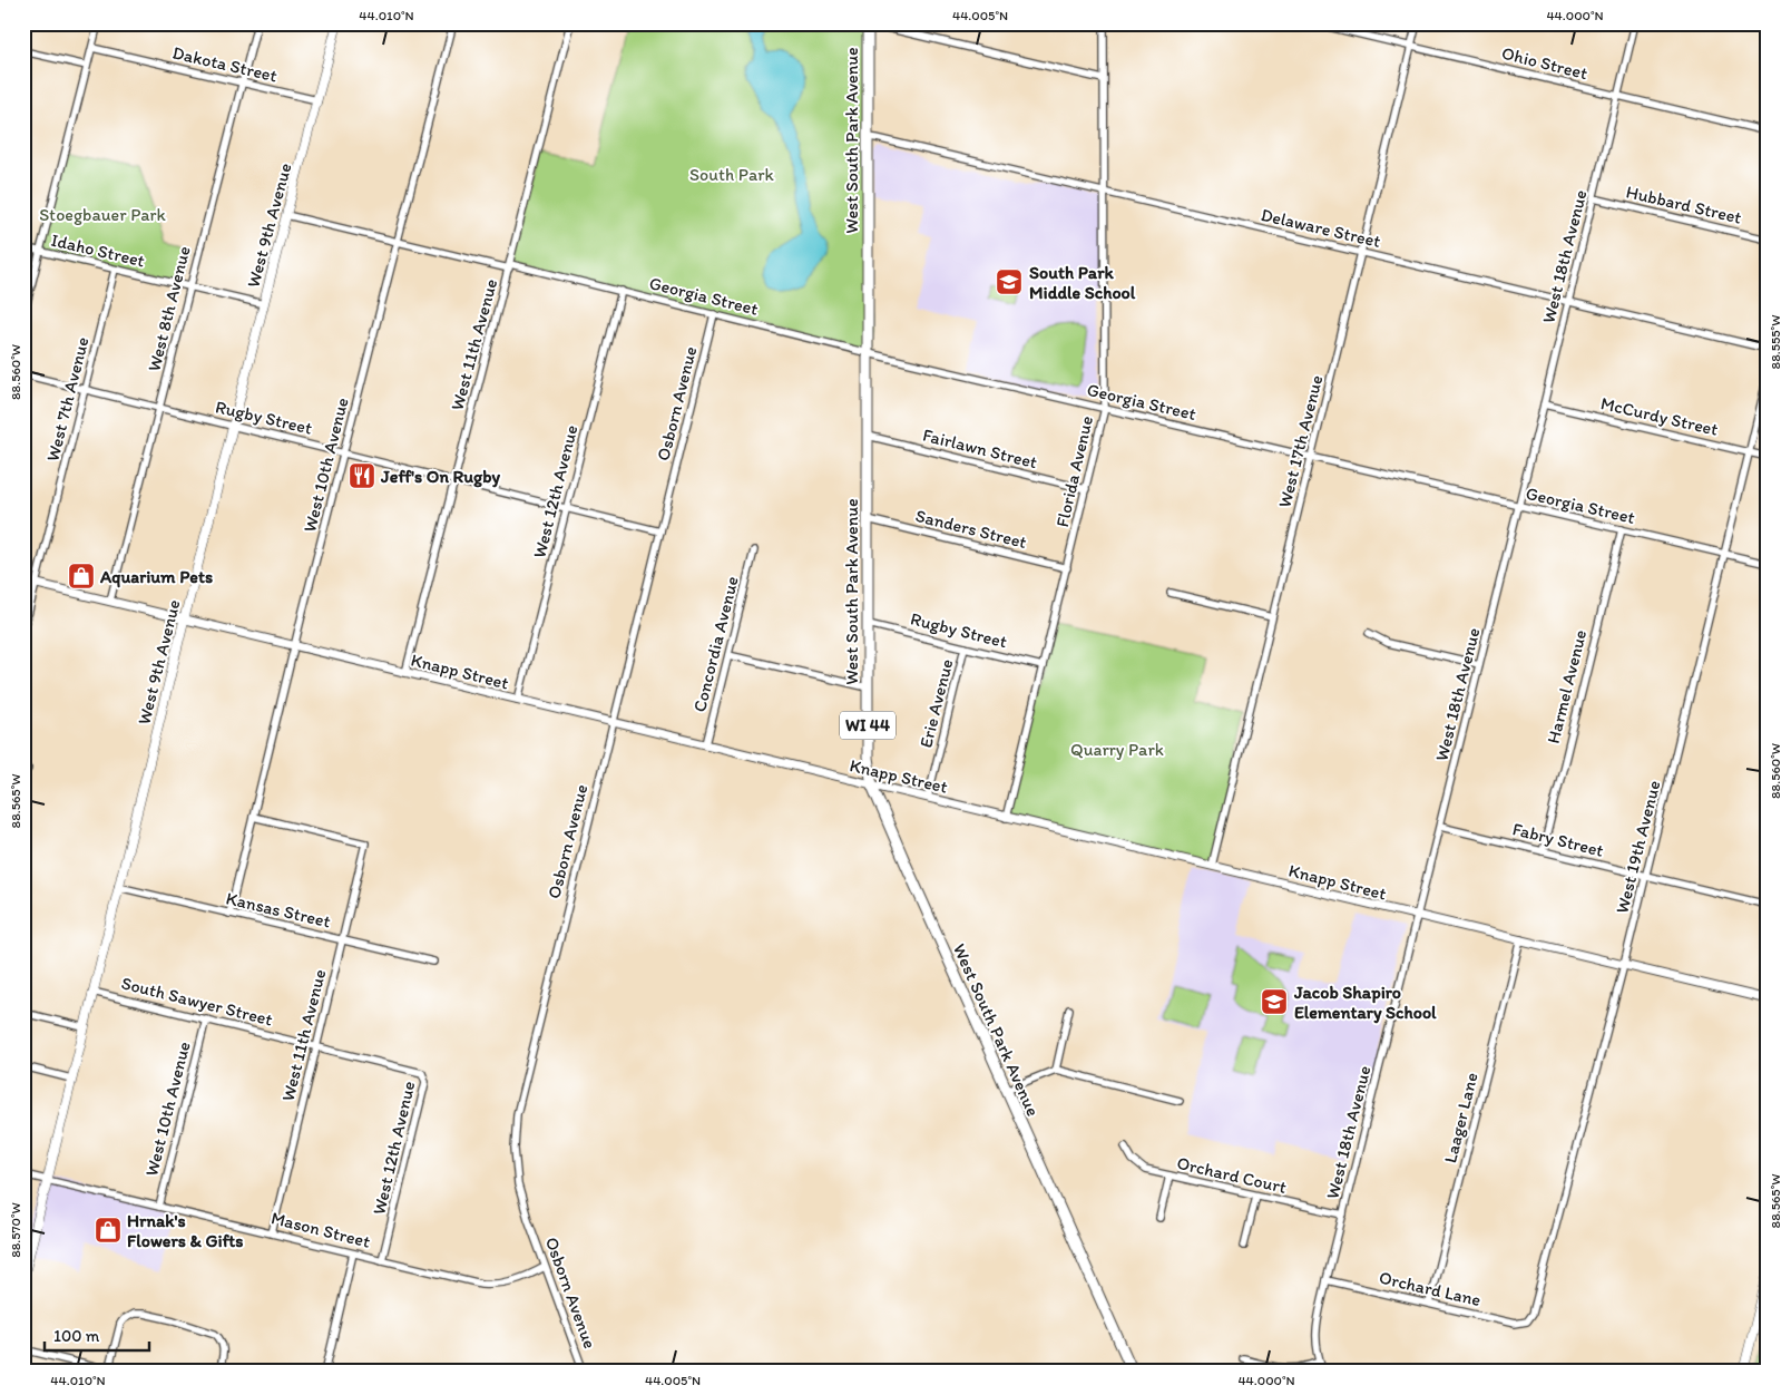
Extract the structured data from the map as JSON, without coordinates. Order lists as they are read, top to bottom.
{
  "streets": {
    "main road": ["West South Park Avenue", "West 9th Avenue", "WI 44"],
    "street": [
      "Ohio Street",
      "Dakota Street",
      "Hubbard Street",
      "Delaware Street",
      "Idaho Street",
      "West 18th Avenue",
      "Georgia Street",
      "West 8th Avenue",
      "West 11th Avenue",
      "West 7th Avenue",
      "Osborn Avenue",
      "McCurdy Street",
      "Rugby Street",
      "West 17th Avenue",
      "Fairlawn Street",
      "West 10th Avenue",
      "Florida Avenue",
      "West 12th Avenue",
      "Sanders Street",
      "Concordia Avenue",
      "Knapp Street",
      "Harmel Avenue",
      "Erie Avenue",
      "Fabry Street",
      "West 19th Avenue",
      "Kansas Street",
      "South Sawyer Street",
      "Laager Lane",
      "Orchard Court",
      "Mason Street",
      "Orchard Lane"
    ]
  },
  "crossings": [
    ["Ohio Street", "West 18th Avenue"],
    ["Ohio Street", "West 17th Avenue"],
    ["Dakota Street", "West 9th Avenue"],
    ["Dakota Street", "West 8th Avenue"],
    ["West South Park Avenue", "Delaware Street"],
    ["West South Park Avenue", "Georgia Street"],
    ["West South Park Avenue", "Rugby Street"],
    ["West South Park Avenue", "Fairlawn Street"],
    ["West South Park Avenue", "Sanders Street"],
    ["West South Park Avenue", "Knapp Street"],
    ["Hubbard Street", "West 18th Avenue"],
    ["West 9th Avenue", "Idaho Street"],
    ["West 9th Avenue", "Georgia Street"],
    ["West 9th Avenue", "Rugby Street"],
    ["West 9th Avenue", "Knapp Street"],
    ["West 9th Avenue", "Kansas Street"],
    ["West 9th Avenue", "South Sawyer Street"],
    ["West 9th Avenue", "Mason Street"],
    ["Delaware Street", "West 18th Avenue"],
    ["Delaware Street", "West 17th Avenue"],
    ["Delaware Street", "Florida Avenue"],
    ["Idaho Street", "West 8th Avenue"],
    ["Idaho Street", "West 7th Avenue"],
    ["West 18th Avenue", "Georgia Street"],
    ["West 18th Avenue", "McCurdy Street"],
    ["West 18th Avenue", "Knapp Street"],
    ["West 18th Avenue", "Fabry Street"],
    ["West 18th Avenue", "Orchard Court"],
    ["West 18th Avenue", "Orchard Lane"],
    ["Georgia Street", "West 11th Avenue"],
    ["Georgia Street", "Osborn Avenue"],
    ["Georgia Street", "West 17th Avenue"],
    ["Georgia Street", "West 10th Avenue"],
    ["Georgia Street", "Florida Avenue"],
    ["Georgia Street", "West 12th Avenue"],
    ["Georgia Street", "Harmel Avenue"],
    ["Georgia Street", "West 19th Avenue"],
    ["West 8th Avenue", "Rugby Street"],
    ["West 8th Avenue", "Knapp Street"],
    ["West 11th Avenue", "Rugby Street"],
    ["West 11th Avenue", "West 10th Avenue"],
    ["West 11th Avenue", "Knapp Street"],
    ["West 11th Avenue", "Kansas Street"],
    ["West 11th Avenue", "South Sawyer Street"],
    ["West 11th Avenue", "Mason Street"],
    ["West 7th Avenue", "Rugby Street"],
    ["West 7th Avenue", "Knapp Street"],
    ["Osborn Avenue", "Rugby Street"],
    ["Osborn Avenue", "Knapp Street"],
    ["Osborn Avenue", "Mason Street"],
    ["McCurdy Street", "West 19th Avenue"],
    ["Rugby Street", "West 10th Avenue"],
    ["Rugby Street", "Florida Avenue"],
    ["Rugby Street", "West 12th Avenue"],
    ["Rugby Street", "Erie Avenue"],
    ["West 17th Avenue", "Knapp Street"],
    ["Fairlawn Street", "Florida Avenue"],
    ["West 10th Avenue", "Knapp Street"],
    ["West 10th Avenue", "Kansas Street"],
    ["West 10th Avenue", "South Sawyer Street"],
    ["West 10th Avenue", "Mason Street"],
    ["Florida Avenue", "Sanders Street"],
    ["Florida Avenue", "Knapp Street"],
    ["West 12th Avenue", "Knapp Street"],
    ["West 12th Avenue", "South Sawyer Street"],
    ["West 12th Avenue", "Mason Street"],
    ["Concordia Avenue", "Knapp Street"],
    ["Knapp Street", "Erie Avenue"],
    ["Knapp Street", "West 19th Avenue"],
    ["Knapp Street", "Laager Lane"],
    ["Harmel Avenue", "Fabry Street"],
    ["Fabry Street", "West 19th Avenue"],
    ["West 19th Avenue", "Orchard Lane"],
    ["Laager Lane", "Orchard Lane"]
  ],
  "parks": ["South Park", "Stoegbauer Park", "Quarry Park"],
  "places": {
    "school or university": ["South Park Middle School", "Jacob Shapiro Elementary School"],
    "restaurant": ["Jeff's On Rugby"],
    "shop": ["Aquarium Pets", "Hrnak's Flowers & Gifts"]
  },
  "scale_bar": "100 m",
  "coordinates": [
    "44.010°N",
    "44.005°N",
    "44.000°N",
    "88.555°W",
    "88.560°W",
    "88.565°W",
    "88.570°W"
  ]
}
